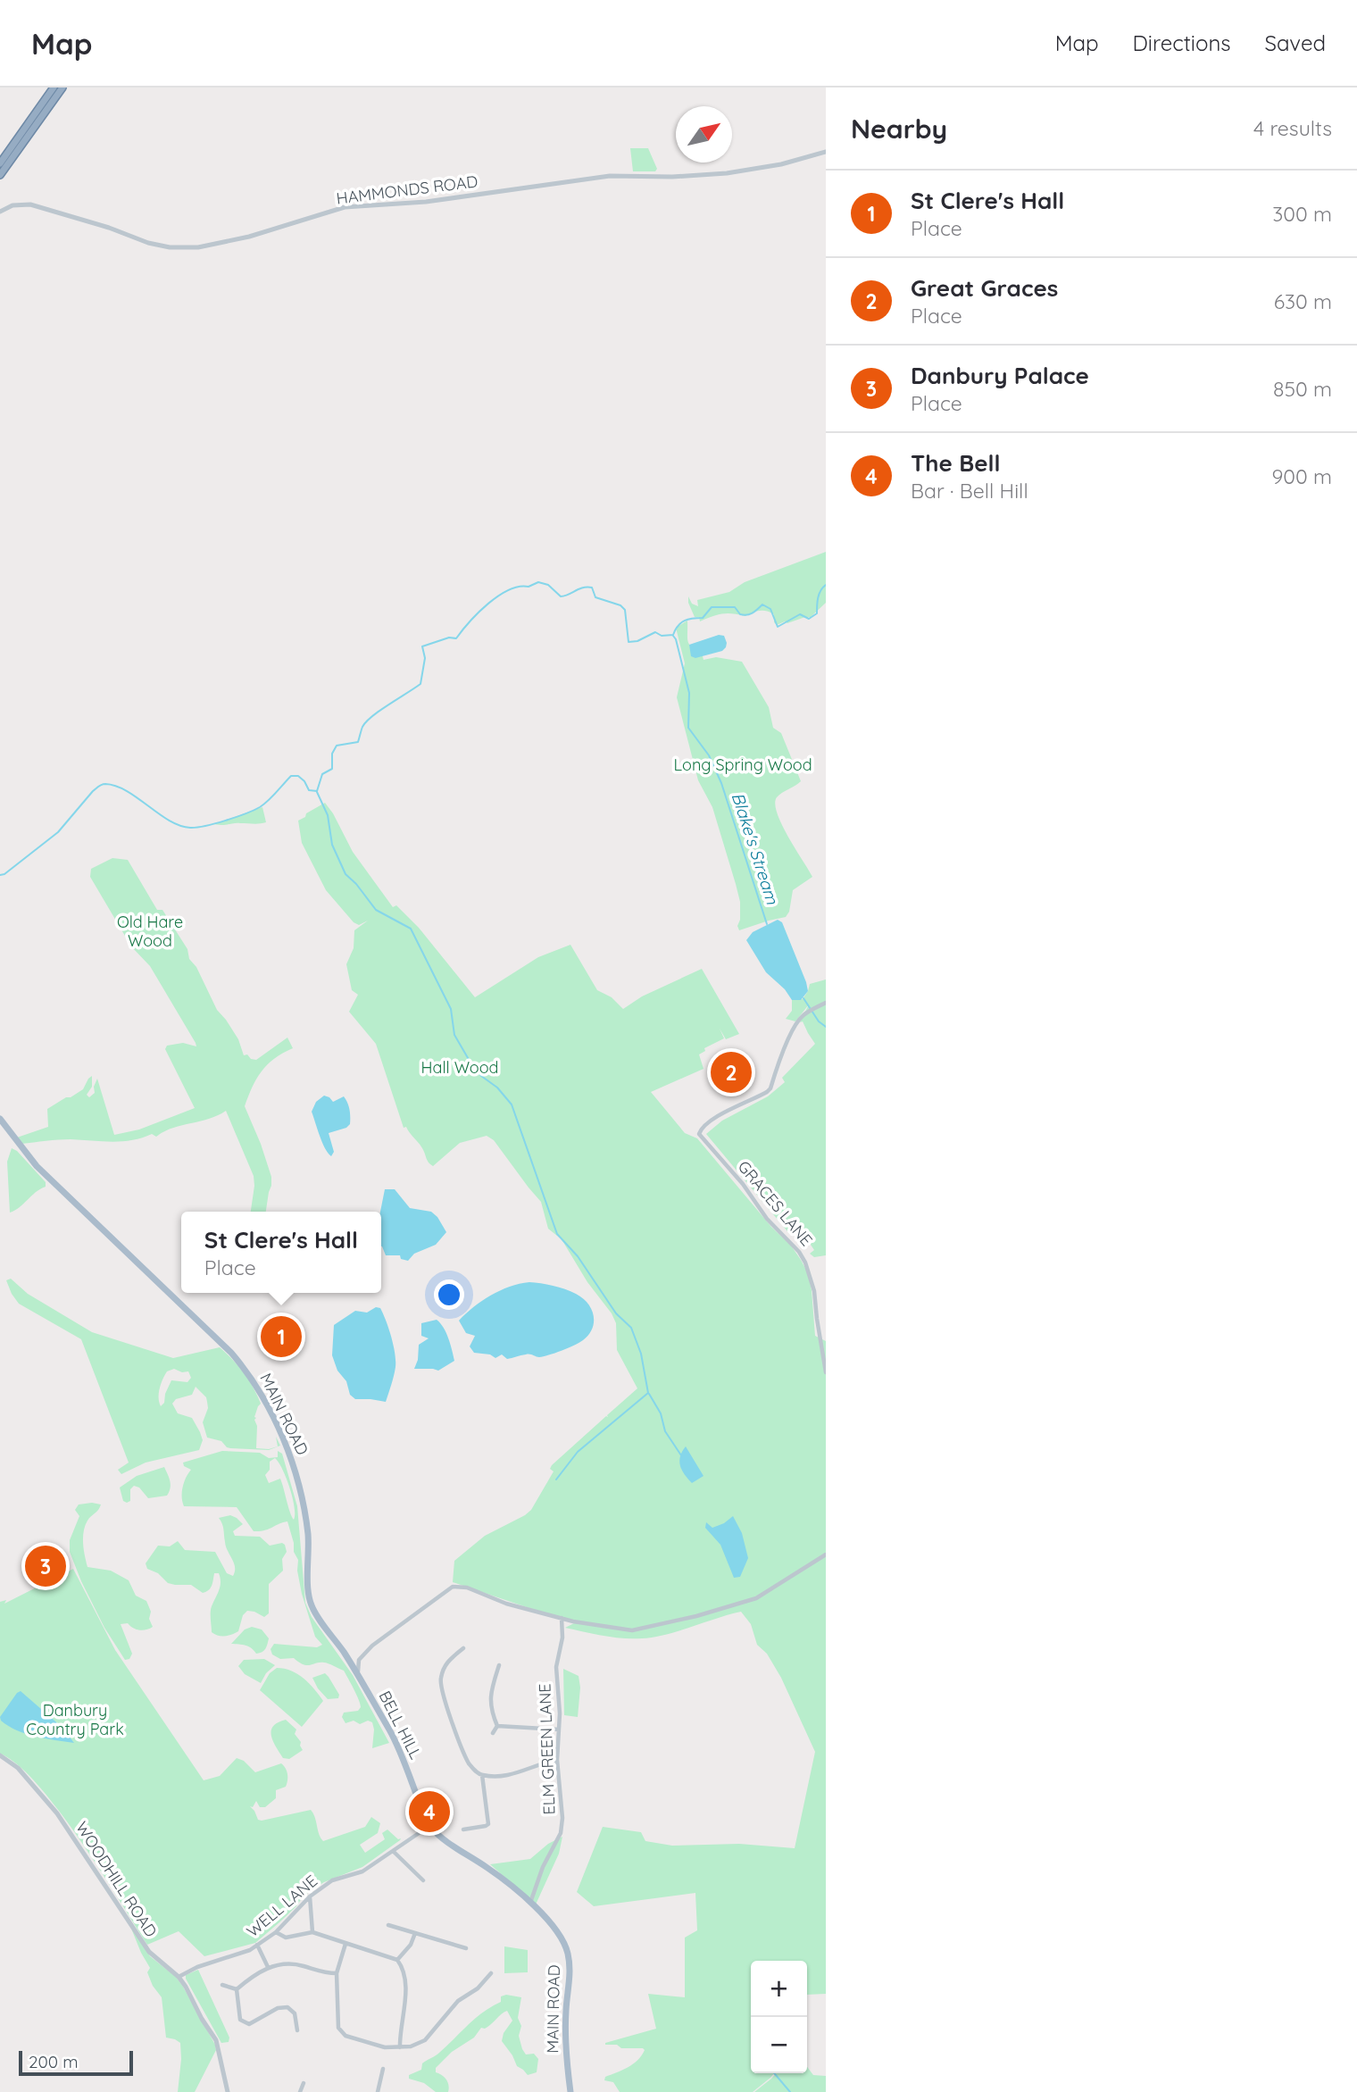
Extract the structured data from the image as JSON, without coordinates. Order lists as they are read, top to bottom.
{
  "streets": {
    "main road": ["MAIN ROAD", "BELL HILL"],
    "street": [
      "HAMMONDS ROAD",
      "GRACES LANE",
      "ELM GREEN LANE",
      "WOODHILL ROAD",
      "WELL LANE"
    ]
  },
  "crossings": [
    ["MAIN ROAD", "BELL HILL"],
    ["MAIN ROAD", "ELM GREEN LANE"],
    ["BELL HILL", "ELM GREEN LANE"],
    ["BELL HILL", "WELL LANE"],
    ["WOODHILL ROAD", "WELL LANE"]
  ],
  "water": ["Blake's Stream"],
  "parks": [
    "Long Spring Wood",
    "Old Hare Wood",
    "Hall Wood",
    "Danbury Country Park"
  ],
  "scale_bar": "200 m",
  "north": "top right",
  "page": {
    "header": "Map",
    "nav": ["Map", "Directions", "Saved"],
    "heading": ["Nearby", "4 results"],
    "list": [
      {
        "mark": "1",
        "name": "St Clere's Hall",
        "note": "Place",
        "value": "300 m"
      },
      {
        "mark": "2",
        "name": "Great Graces",
        "note": "Place",
        "value": "630 m"
      },
      {
        "mark": "3",
        "name": "Danbury Palace",
        "note": "Place",
        "value": "850 m"
      },
      {
        "mark": "4",
        "name": "The Bell",
        "note": "Bar · Bell Hill",
        "value": "900 m"
      }
    ],
    "pins": [
      "2",
      "1",
      "3",
      "4"
    ],
    "popup": ["St Clere's Hall", "Place"],
    "map_buttons": ["+", "−"],
    "scale": "200 m"
  }
}
